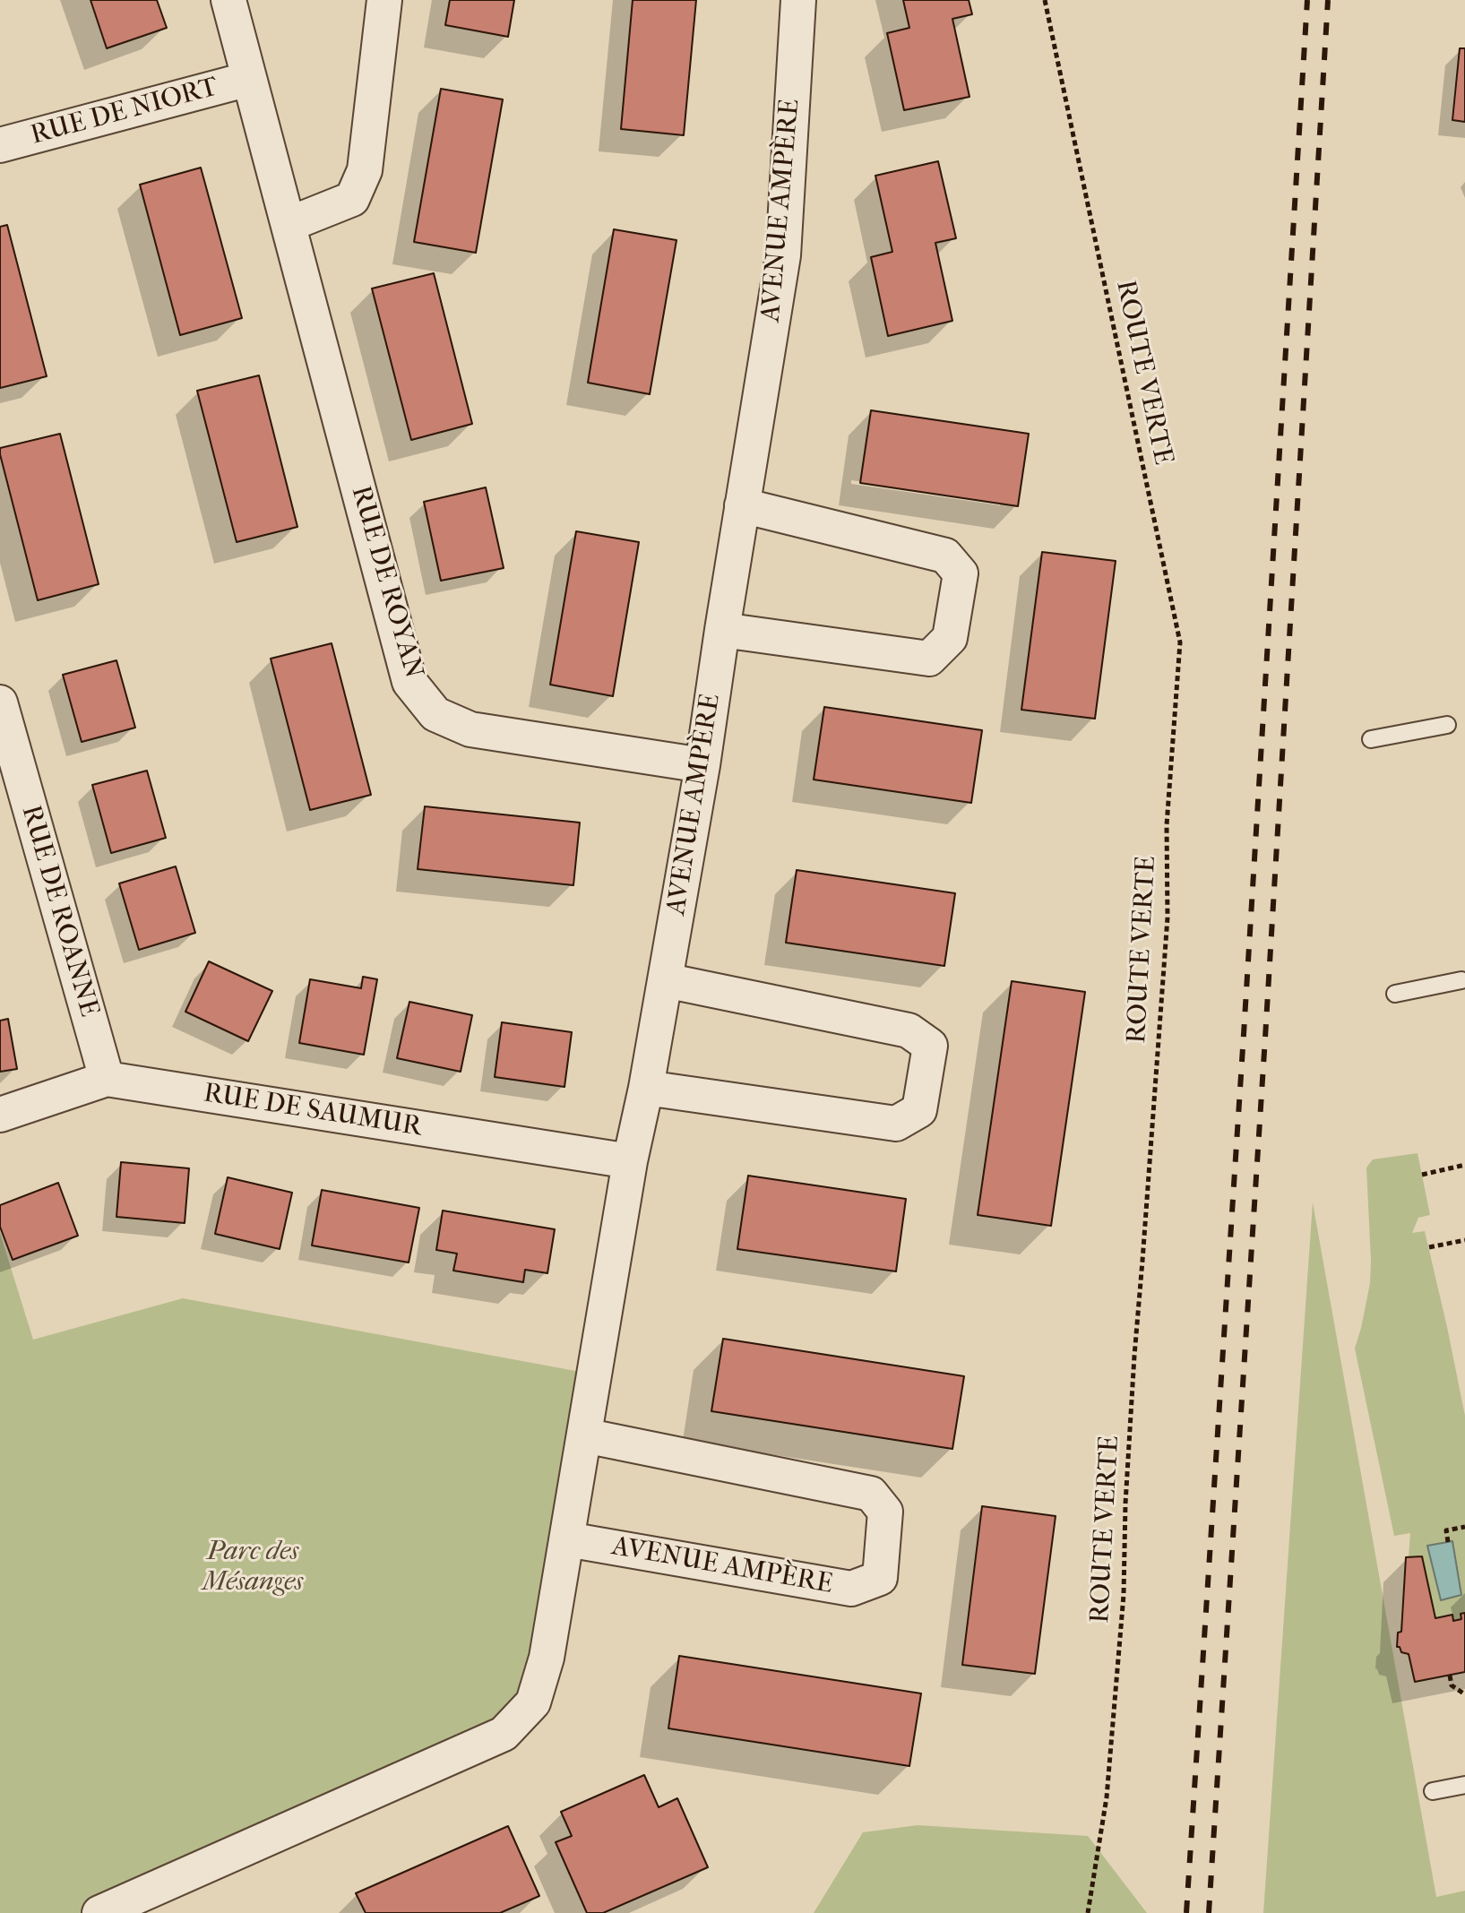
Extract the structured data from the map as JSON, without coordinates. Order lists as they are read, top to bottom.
{
  "streets": {
    "street": [
      "RUE DE NIORT",
      "AVENUE AMPÈRE",
      "RUE DE ROYAN",
      "RUE DE ROANNE",
      "RUE DE SAUMUR"
    ],
    "path": ["ROUTE VERTE"]
  },
  "crossings": [
    ["RUE DE NIORT", "RUE DE ROYAN"],
    ["AVENUE AMPÈRE", "RUE DE ROYAN"],
    ["AVENUE AMPÈRE", "RUE DE SAUMUR"],
    ["RUE DE ROANNE", "RUE DE SAUMUR"]
  ],
  "parks": ["Parc des Mésanges"]
}
